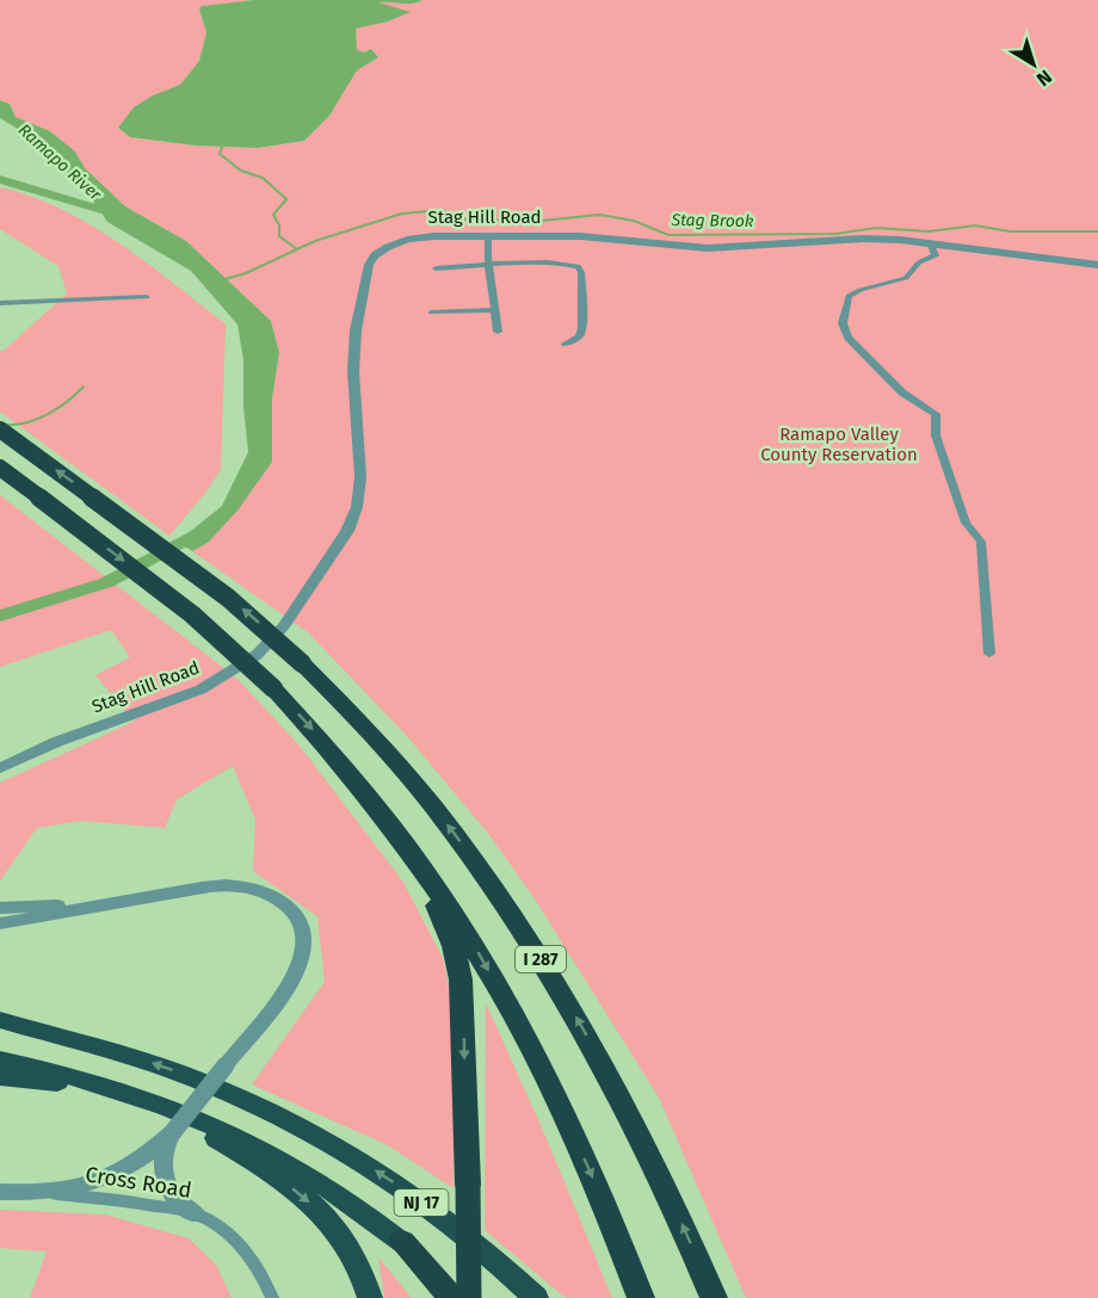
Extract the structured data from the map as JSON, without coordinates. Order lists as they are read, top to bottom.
{
  "streets": {
    "highway": ["I 287", "NJ 17"],
    "street": ["Stag Hill Road", "Cross Road"]
  },
  "water": ["Ramapo River", "Stag Brook"],
  "parks": ["Ramapo Valley County Reservation"],
  "north": "bottom right"
}
